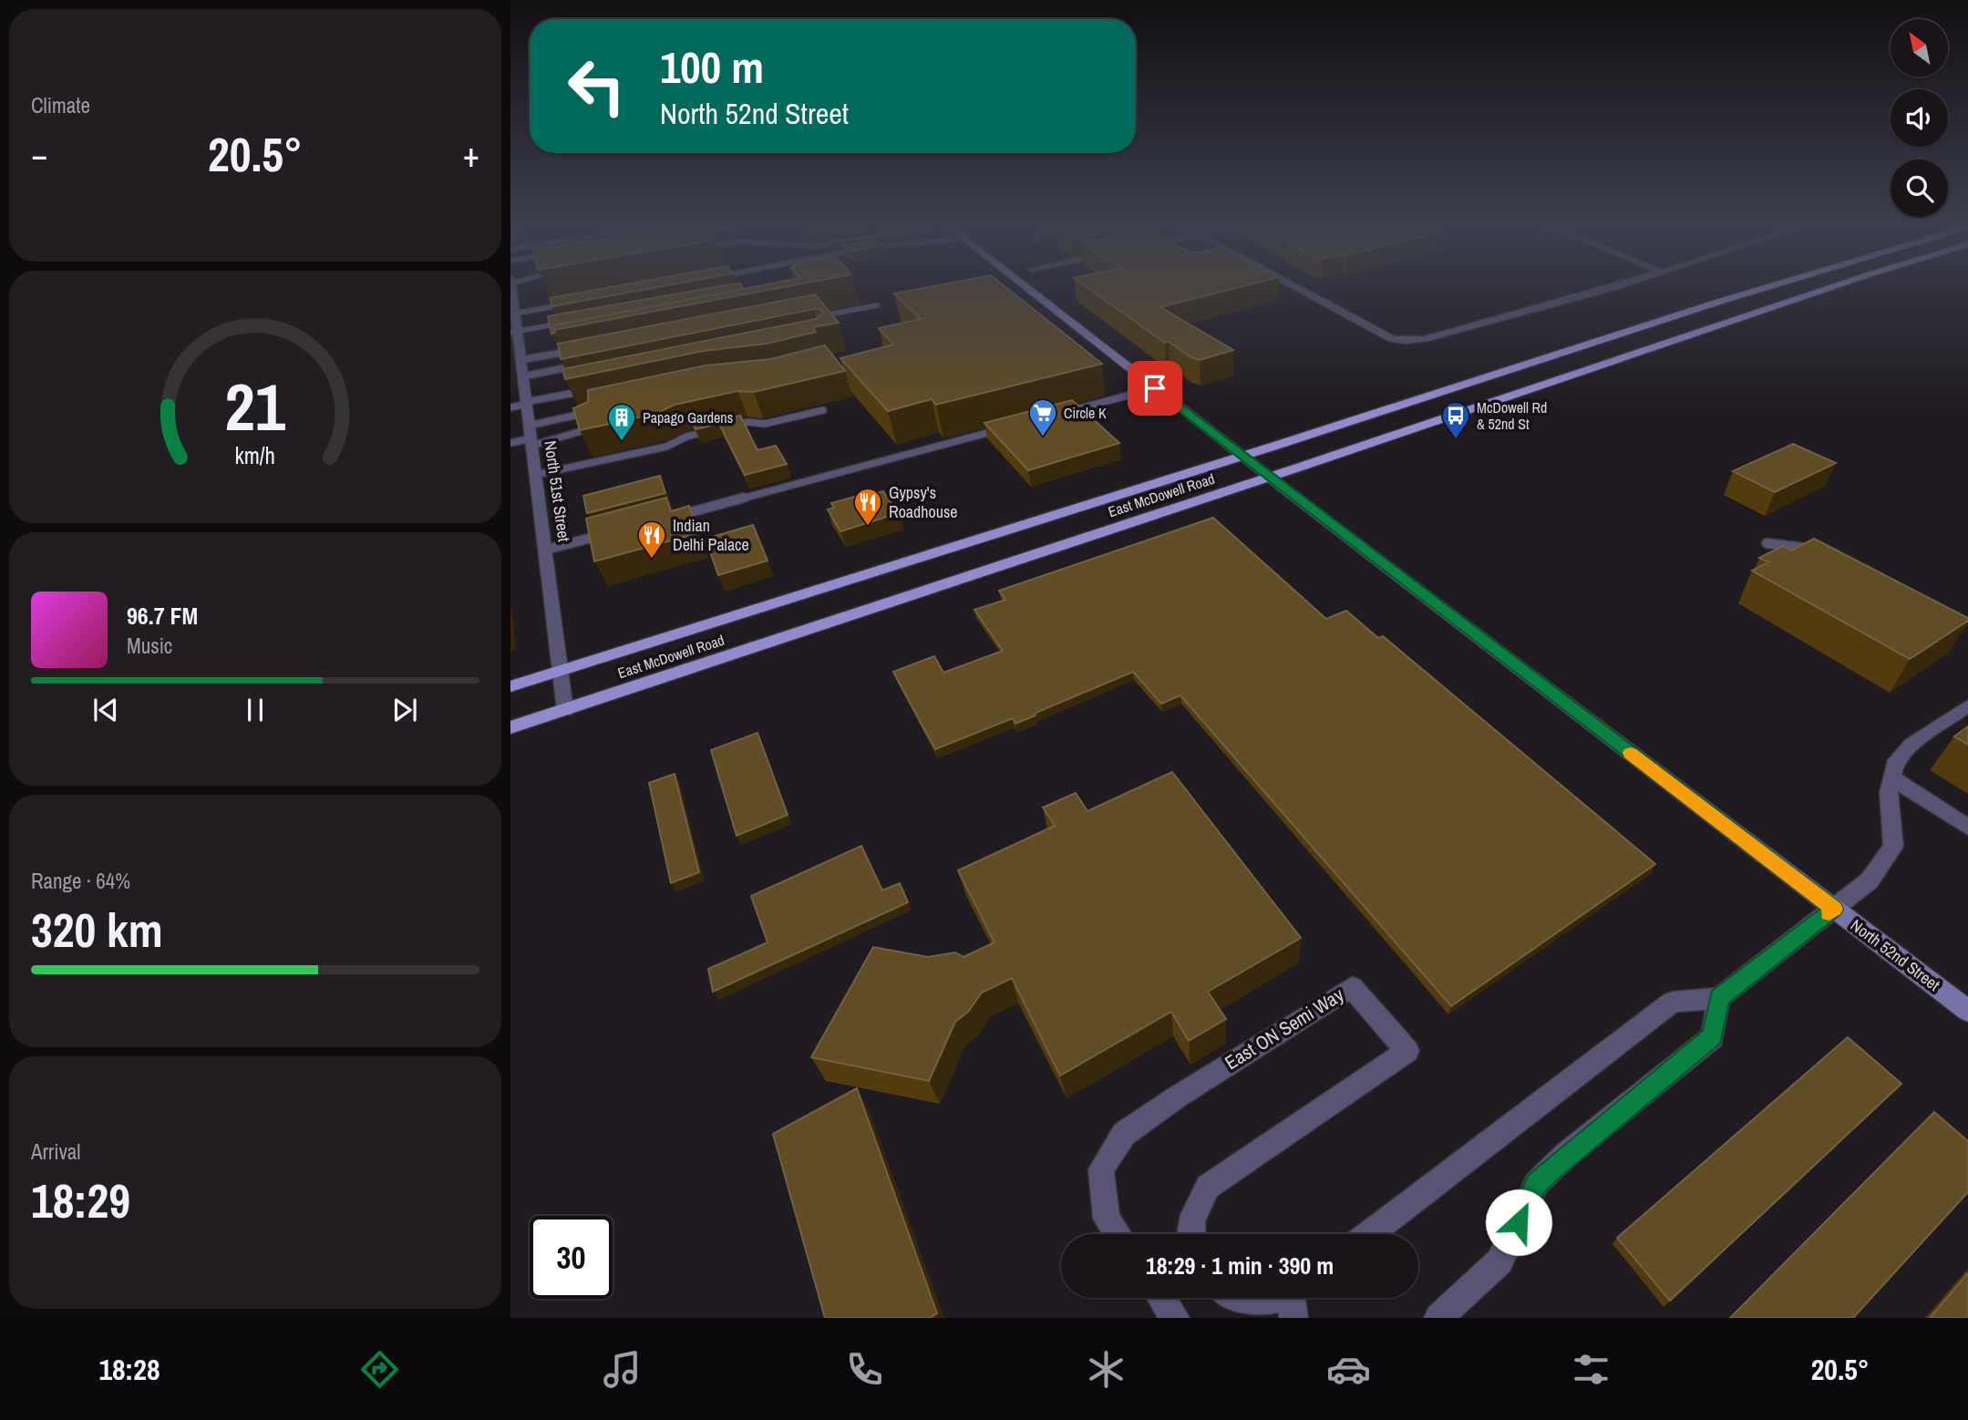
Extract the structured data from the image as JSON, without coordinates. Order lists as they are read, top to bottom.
{
  "streets": {
    "main road": ["East McDowell Road", "North 52nd Street"],
    "street": ["North 51st Street", "East ON Semi Way"]
  },
  "crossings": [
    ["North 51st Street", "East McDowell Road"],
    ["East McDowell Road", "North 52nd Street"]
  ],
  "places": {
    "supermarket": ["Circle K"],
    "bus stop": ["McDowell Rd & 52nd St"],
    "building": ["Papago Gardens"],
    "restaurant": ["Gypsy's Roadhouse", "Indian Delhi Palace"]
  },
  "north": "top left",
  "page": {
    "tile": [
      "Climate",
      ["Range · 64%", "320 km"],
      ["Arrival", "18:29"]
    ],
    "turn": ["100 m", "North 52nd Street"],
    "heat": ["−", "20.5°", "+"],
    "song": ["96.7 FM", "Music"],
    "limit": "30",
    "trip": "18:29 · 1 min · 390 m",
    "tabs": ["18:28", "20.5°"],
    "gauge": ["21", "km/h"]
  }
}
